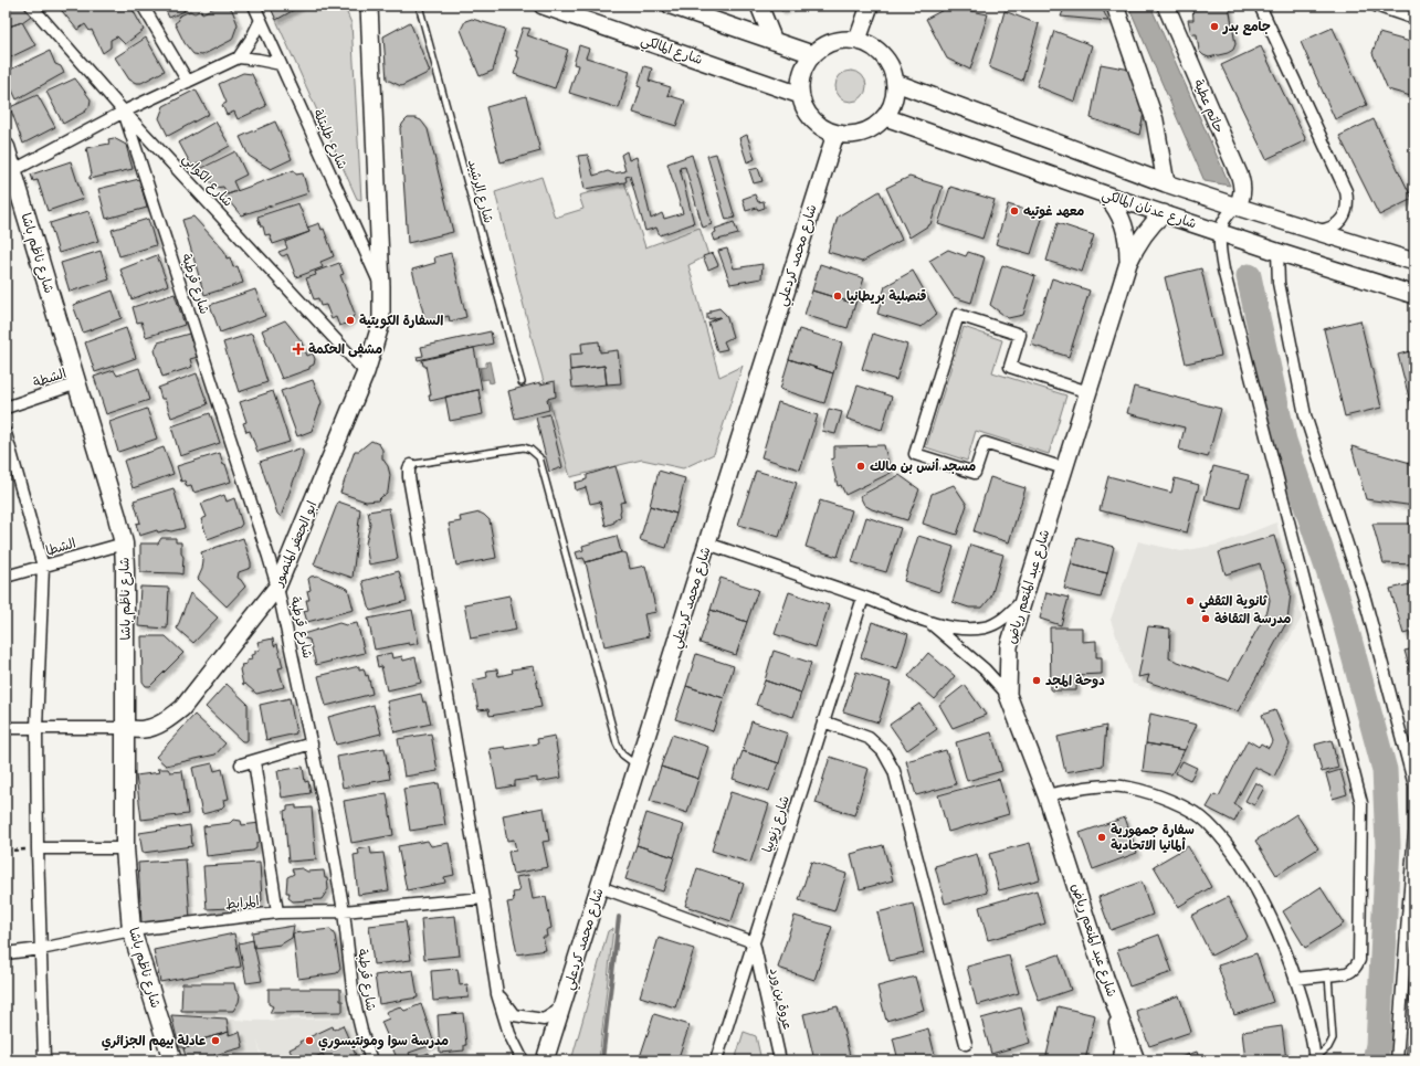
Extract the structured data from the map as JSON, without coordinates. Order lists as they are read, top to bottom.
{
  "streets": {
    "main road": [
      "شارع المالكي",
      "حاتم عطية",
      "شارع عدنان المالكي",
      "شارع ناظم باشا",
      "شارع محمد كردعلي",
      "ابو الجعفر المنصور",
      "شارع عبد المنعم رياض"
    ],
    "street": [
      "شارع طليتلة",
      "شارع الكوابي",
      "شارع قرطبة",
      "الشطة",
      "الشطا",
      "شارع زنوبيا",
      "المرابط",
      "عروة بن ورد"
    ],
    "lane": ["شارع الرشيد"]
  },
  "crossings": [
    ["شارع المالكي", "شارع عدنان المالكي"],
    ["شارع المالكي", "شارع محمد كردعلي"],
    ["شارع طليتلة", "ابو الجعفر المنصور"],
    ["شارع الكوابي", "شارع قرطبة"],
    ["شارع الكوابي", "ابو الجعفر المنصور"],
    ["شارع عدنان المالكي", "شارع محمد كردعلي"],
    ["شارع عدنان المالكي", "شارع عبد المنعم رياض"],
    ["شارع ناظم باشا", "الشطة"],
    ["شارع ناظم باشا", "ابو الجعفر المنصور"],
    ["شارع ناظم باشا", "الشطا"],
    ["شارع ناظم باشا", "المرابط"],
    ["شارع قرطبة", "ابو الجعفر المنصور"],
    ["شارع قرطبة", "المرابط"],
    ["شارع زنوبيا", "عروة بن ورد"]
  ],
  "places": {
    "other": [
      "جامع بدر",
      "معهد غوتيه",
      "قنصلية بريطانيا",
      "السفارة الكويتية",
      "مسجد أنس بن مالك",
      "ثانوية الثقفي",
      "مدرسة الثقافة",
      "دوحة المجد",
      "سفارة جمهورية ألمانيا الاتحادية",
      "عادلة بيهم الجزائري",
      "مدرسة سوا ومونتيسوري"
    ],
    "health": ["مشفى الحكمة"]
  }
}
